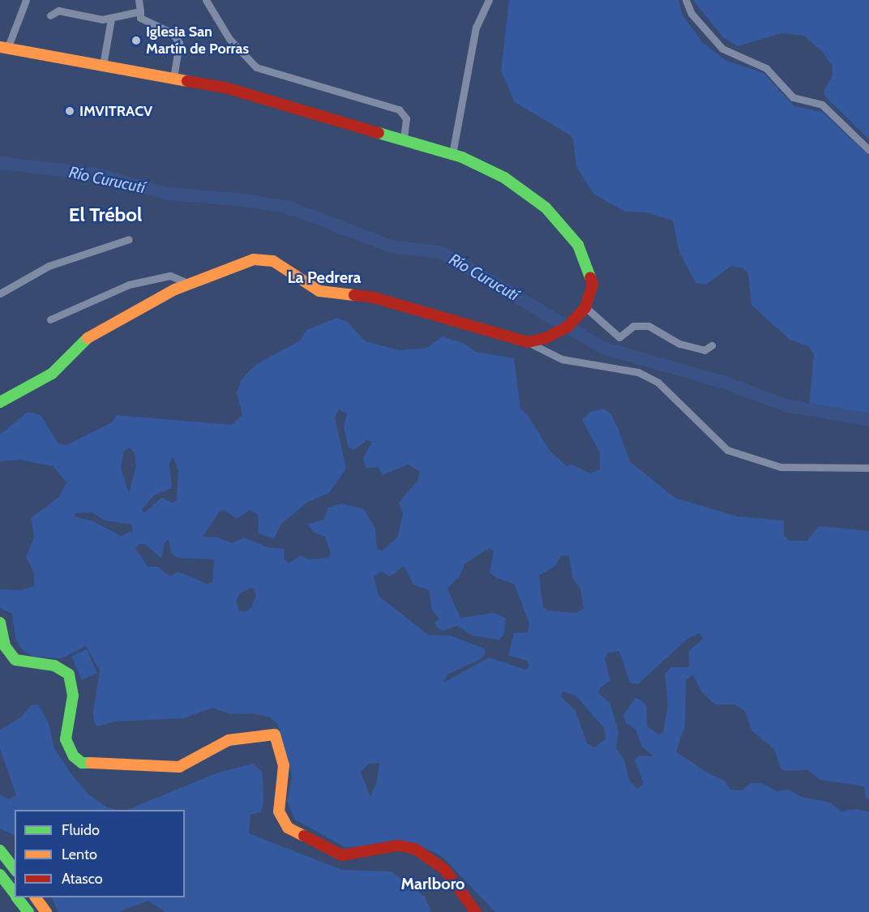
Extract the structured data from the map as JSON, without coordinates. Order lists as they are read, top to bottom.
{
  "districts": ["El Trébol", "La Pedrera", "Marlboro"],
  "water": ["Río Curucutí"],
  "places": ["Iglesia San Martín de Porras", "IMVITRACV"],
  "legend": ["Fluido", "Lento", "Atasco"]
}
